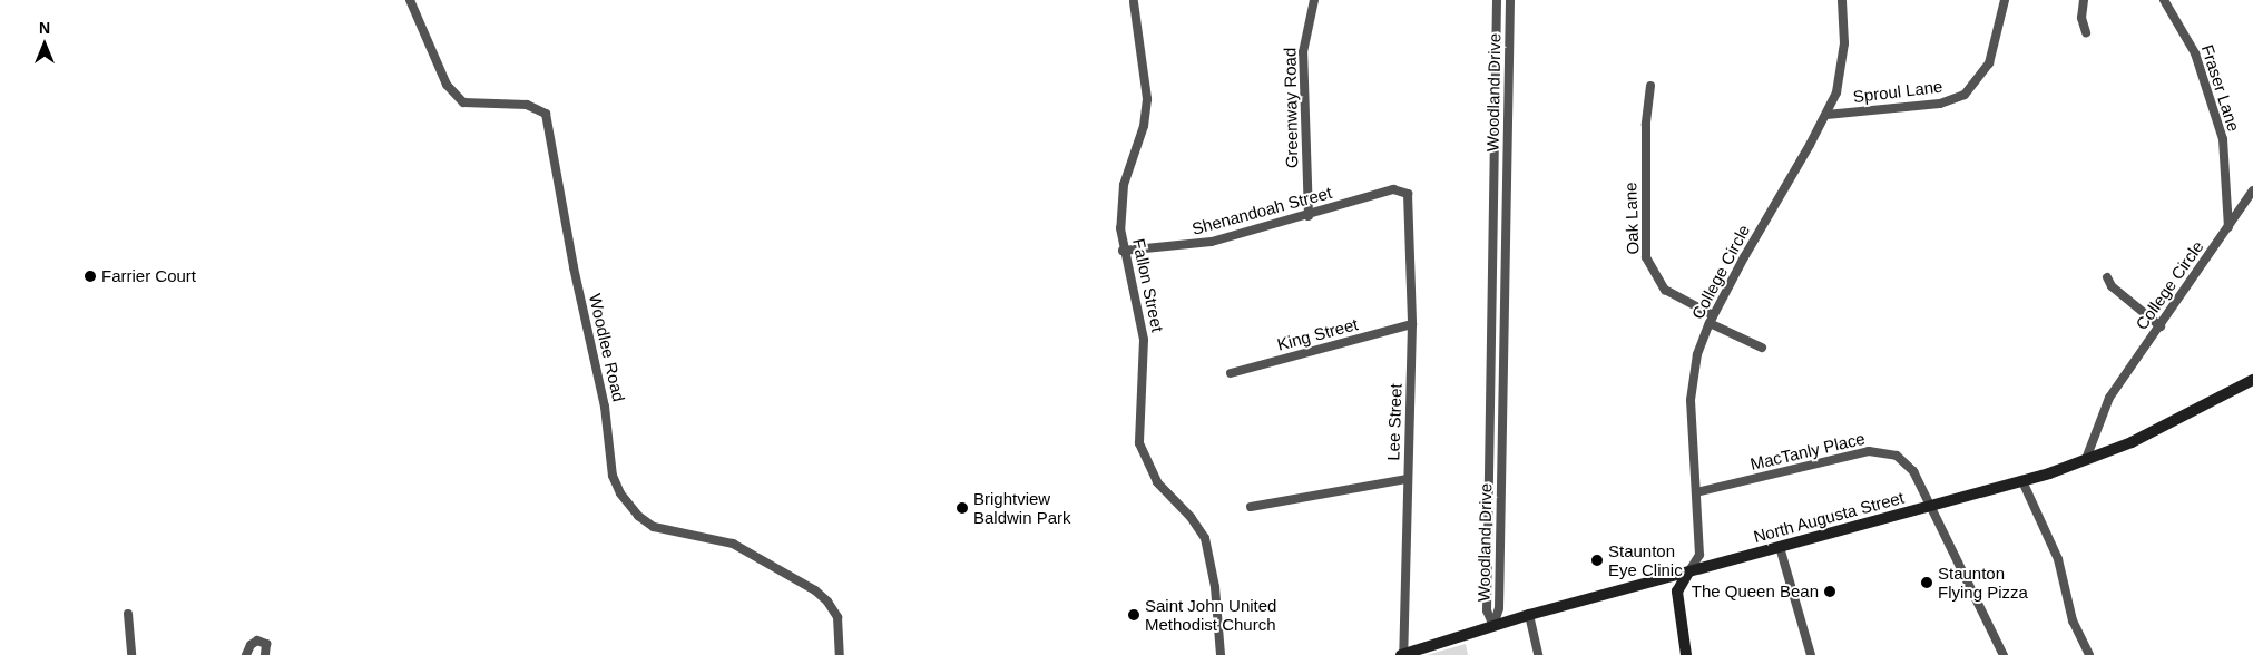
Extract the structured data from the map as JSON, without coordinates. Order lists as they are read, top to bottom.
{
  "streets": {
    "main road": ["North Augusta Street"],
    "street": [
      "Fraser Lane",
      "Sproul Lane",
      "Woodland Drive",
      "Greenway Road",
      "Shenandoah Street",
      "Oak Lane",
      "College Circle",
      "Fallon Street",
      "King Street",
      "Woodlee Road",
      "Lee Street",
      "MacTanly Place"
    ]
  },
  "crossings": [
    ["Fraser Lane", "College Circle"],
    ["Sproul Lane", "College Circle"],
    ["Woodland Drive", "North Augusta Street"],
    ["Greenway Road", "Shenandoah Street"],
    ["Shenandoah Street", "Fallon Street"],
    ["Shenandoah Street", "Lee Street"],
    ["Oak Lane", "College Circle"],
    ["College Circle", "MacTanly Place"],
    ["College Circle", "North Augusta Street"],
    ["King Street", "Lee Street"],
    ["Lee Street", "North Augusta Street"],
    ["MacTanly Place", "North Augusta Street"]
  ],
  "places": [
    "Farrier Court",
    "Brightview Baldwin Park",
    "Staunton Eye Clinic",
    "Staunton Flying Pizza",
    "The Queen Bean",
    "Saint John United Methodist Church"
  ],
  "north": "top"
}
